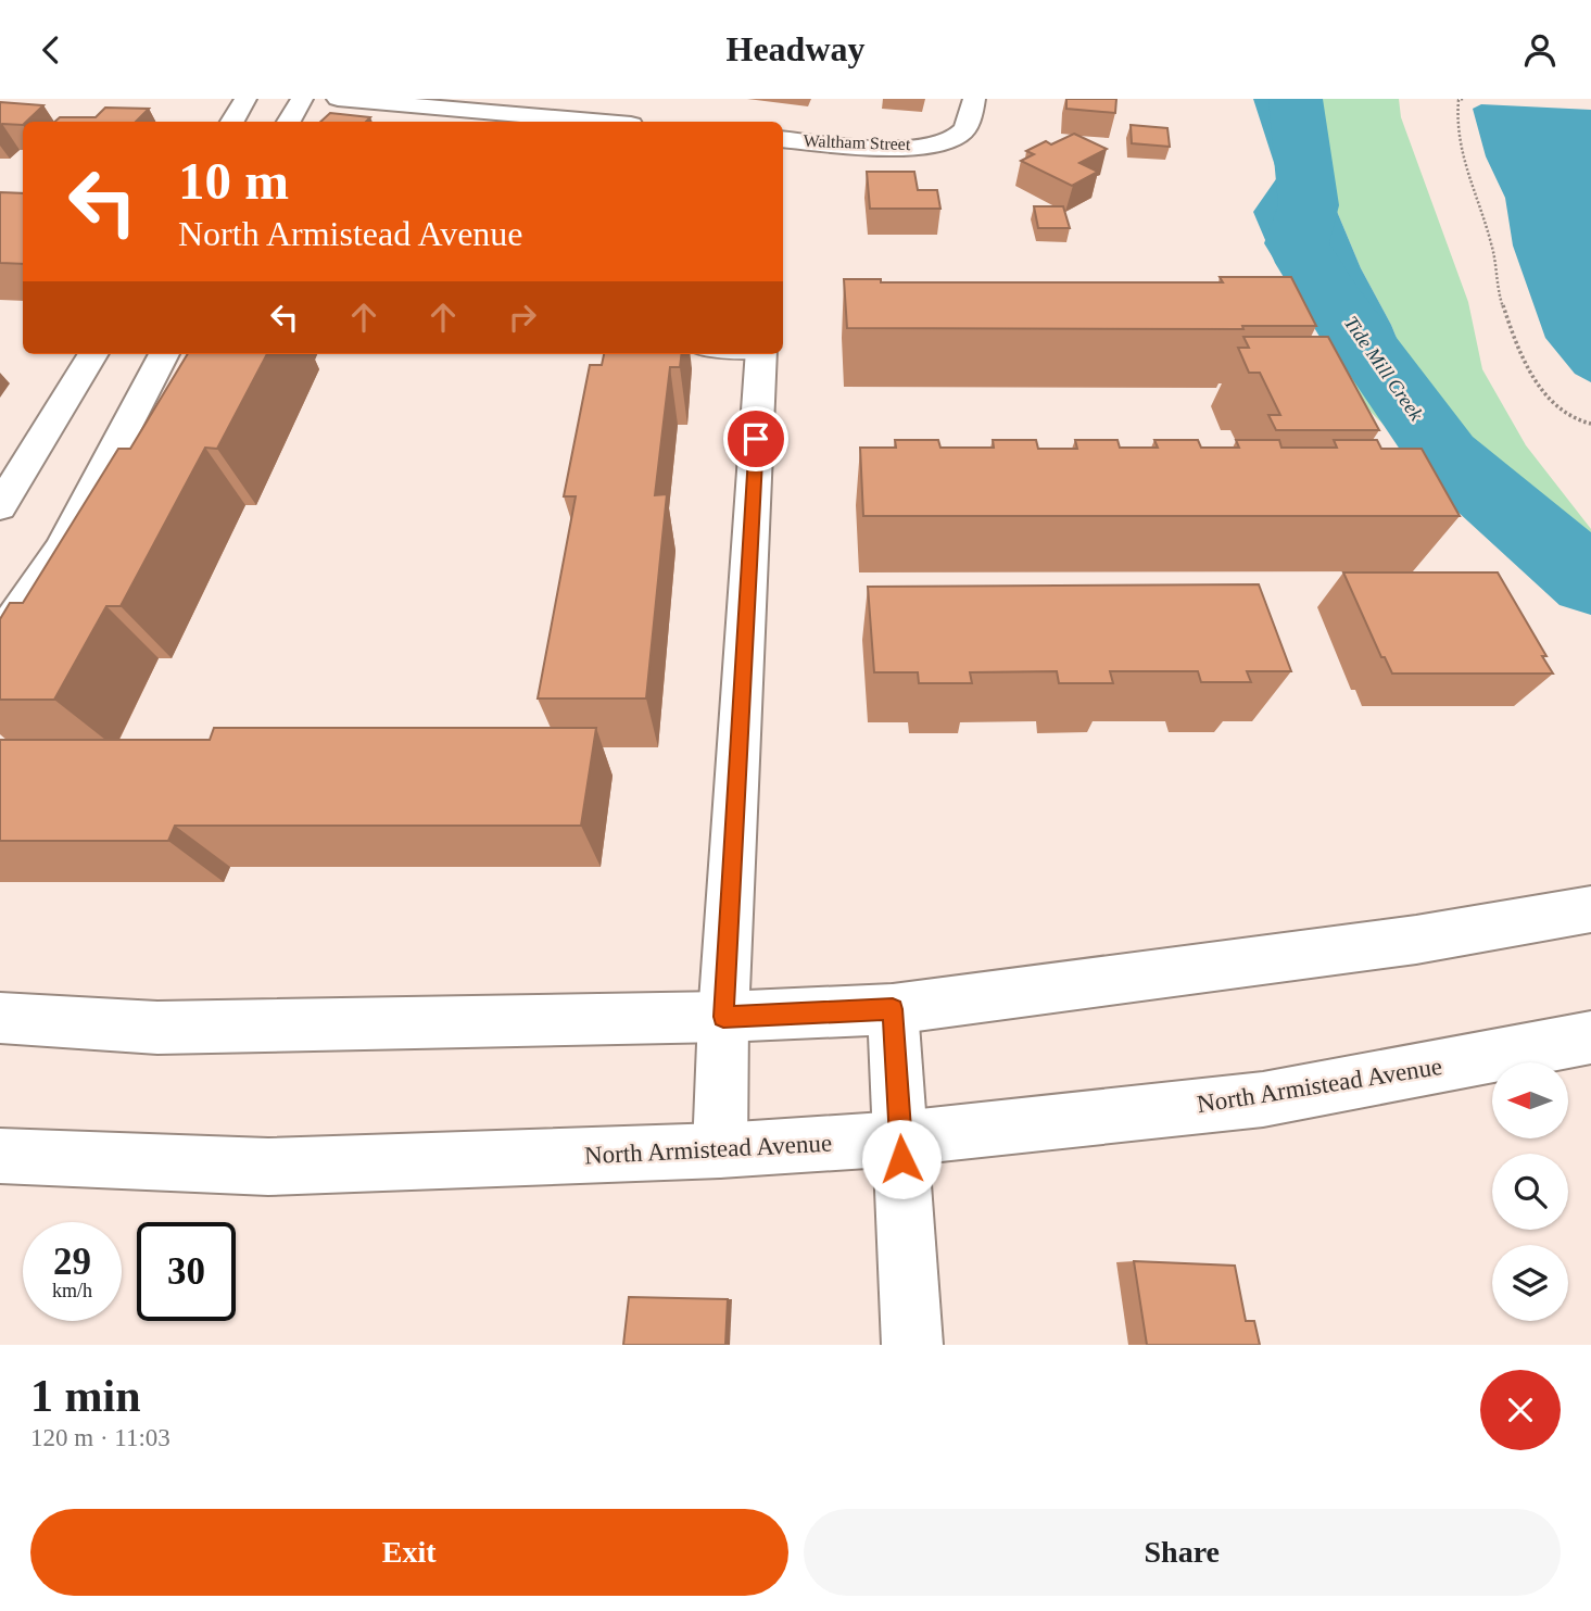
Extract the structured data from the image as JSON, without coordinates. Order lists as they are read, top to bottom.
{
  "streets": {
    "street": ["Waltham Street", "North Armistead Avenue"]
  },
  "water": ["Tide Mill Creek"],
  "north": "left",
  "page": {
    "header": "Headway",
    "turn": ["10 m", "North Armistead Avenue"],
    "speed": "29 km/h",
    "limit": "30",
    "heading": ["1 min", "120 m · 11:03"],
    "buttons": ["Exit", "Share"]
  }
}
